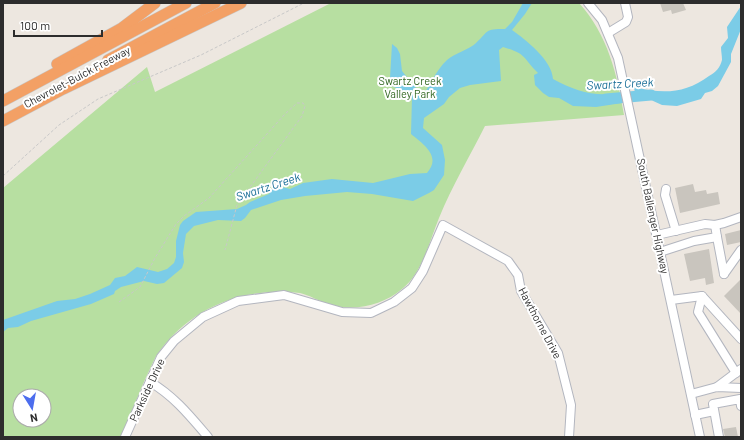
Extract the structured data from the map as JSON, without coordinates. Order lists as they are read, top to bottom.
{
  "streets": {
    "highway": ["Chevrolet-Buick Freeway"],
    "street": ["South Ballenger Highway", "Hawthorne Drive", "Parkside Drive"]
  },
  "crossings": [
    ["Hawthorne Drive", "Parkside Drive"]
  ],
  "water": ["Swartz Creek"],
  "parks": ["Swartz Creek Valley Park"],
  "scale_bar": "100 m",
  "north": "bottom"
}
